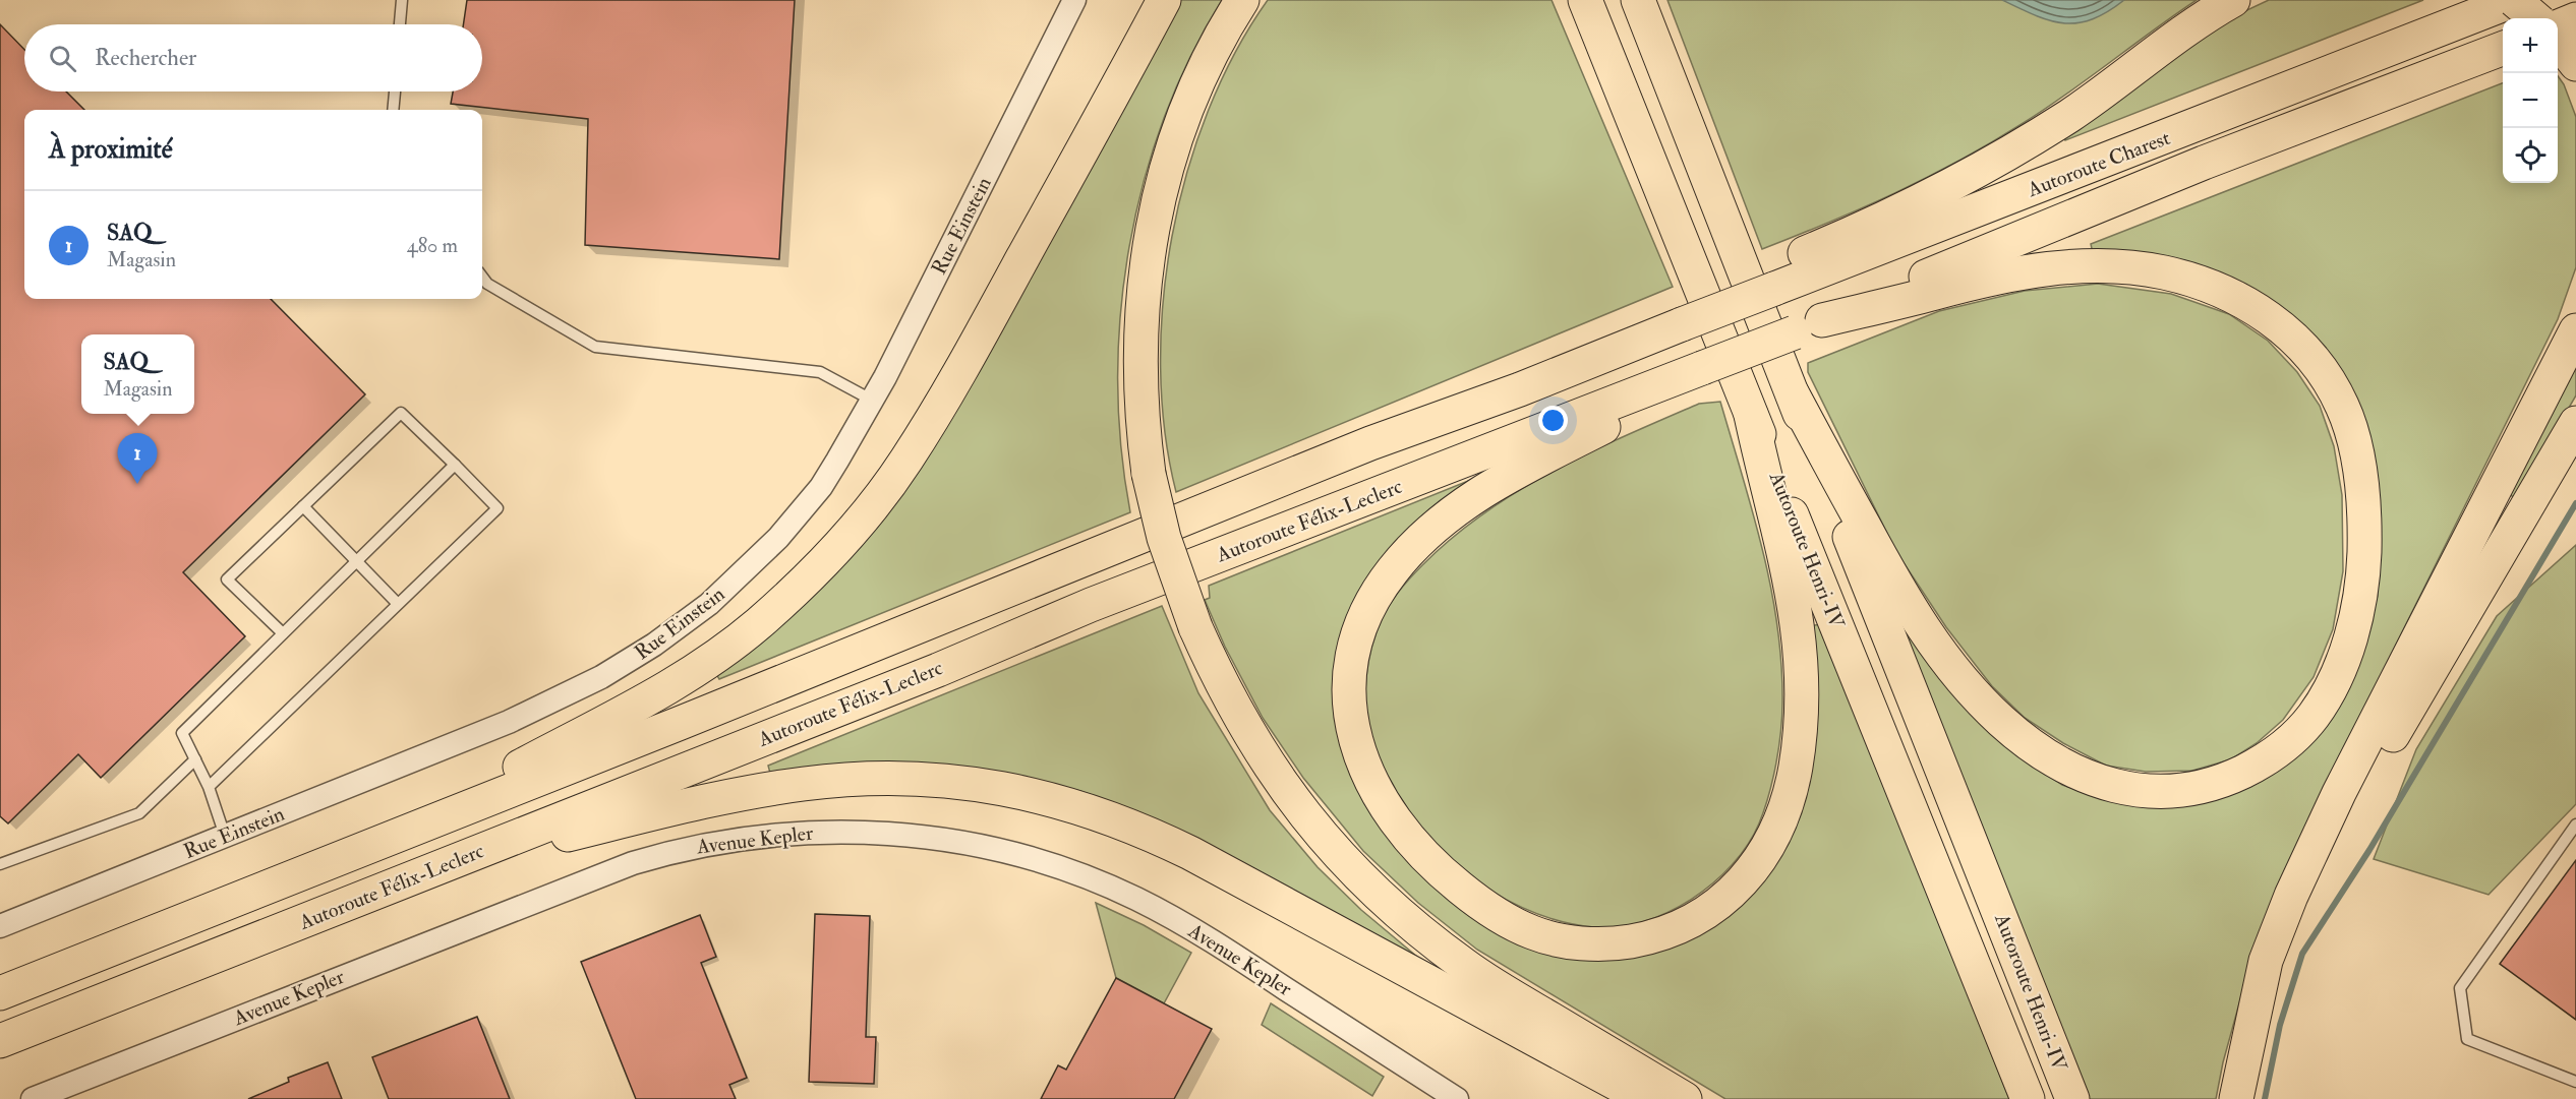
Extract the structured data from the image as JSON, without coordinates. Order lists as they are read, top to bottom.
{
  "streets": {
    "highway": ["Autoroute Charest", "Autoroute Félix-Leclerc", "Autoroute Henri-IV"],
    "street": ["Rue Einstein", "Avenue Kepler"]
  },
  "crossings": [
    ["Autoroute Charest", "Autoroute Félix-Leclerc"]
  ],
  "page": {
    "map_buttons": ["+", "−"],
    "search": "Rechercher",
    "heading": "À proximité",
    "list": [
      {
        "mark": "1",
        "name": "SAQ",
        "note": "Magasin",
        "value": "480 m"
      }
    ],
    "popup": ["SAQ", "Magasin"],
    "pins": "1"
  }
}
